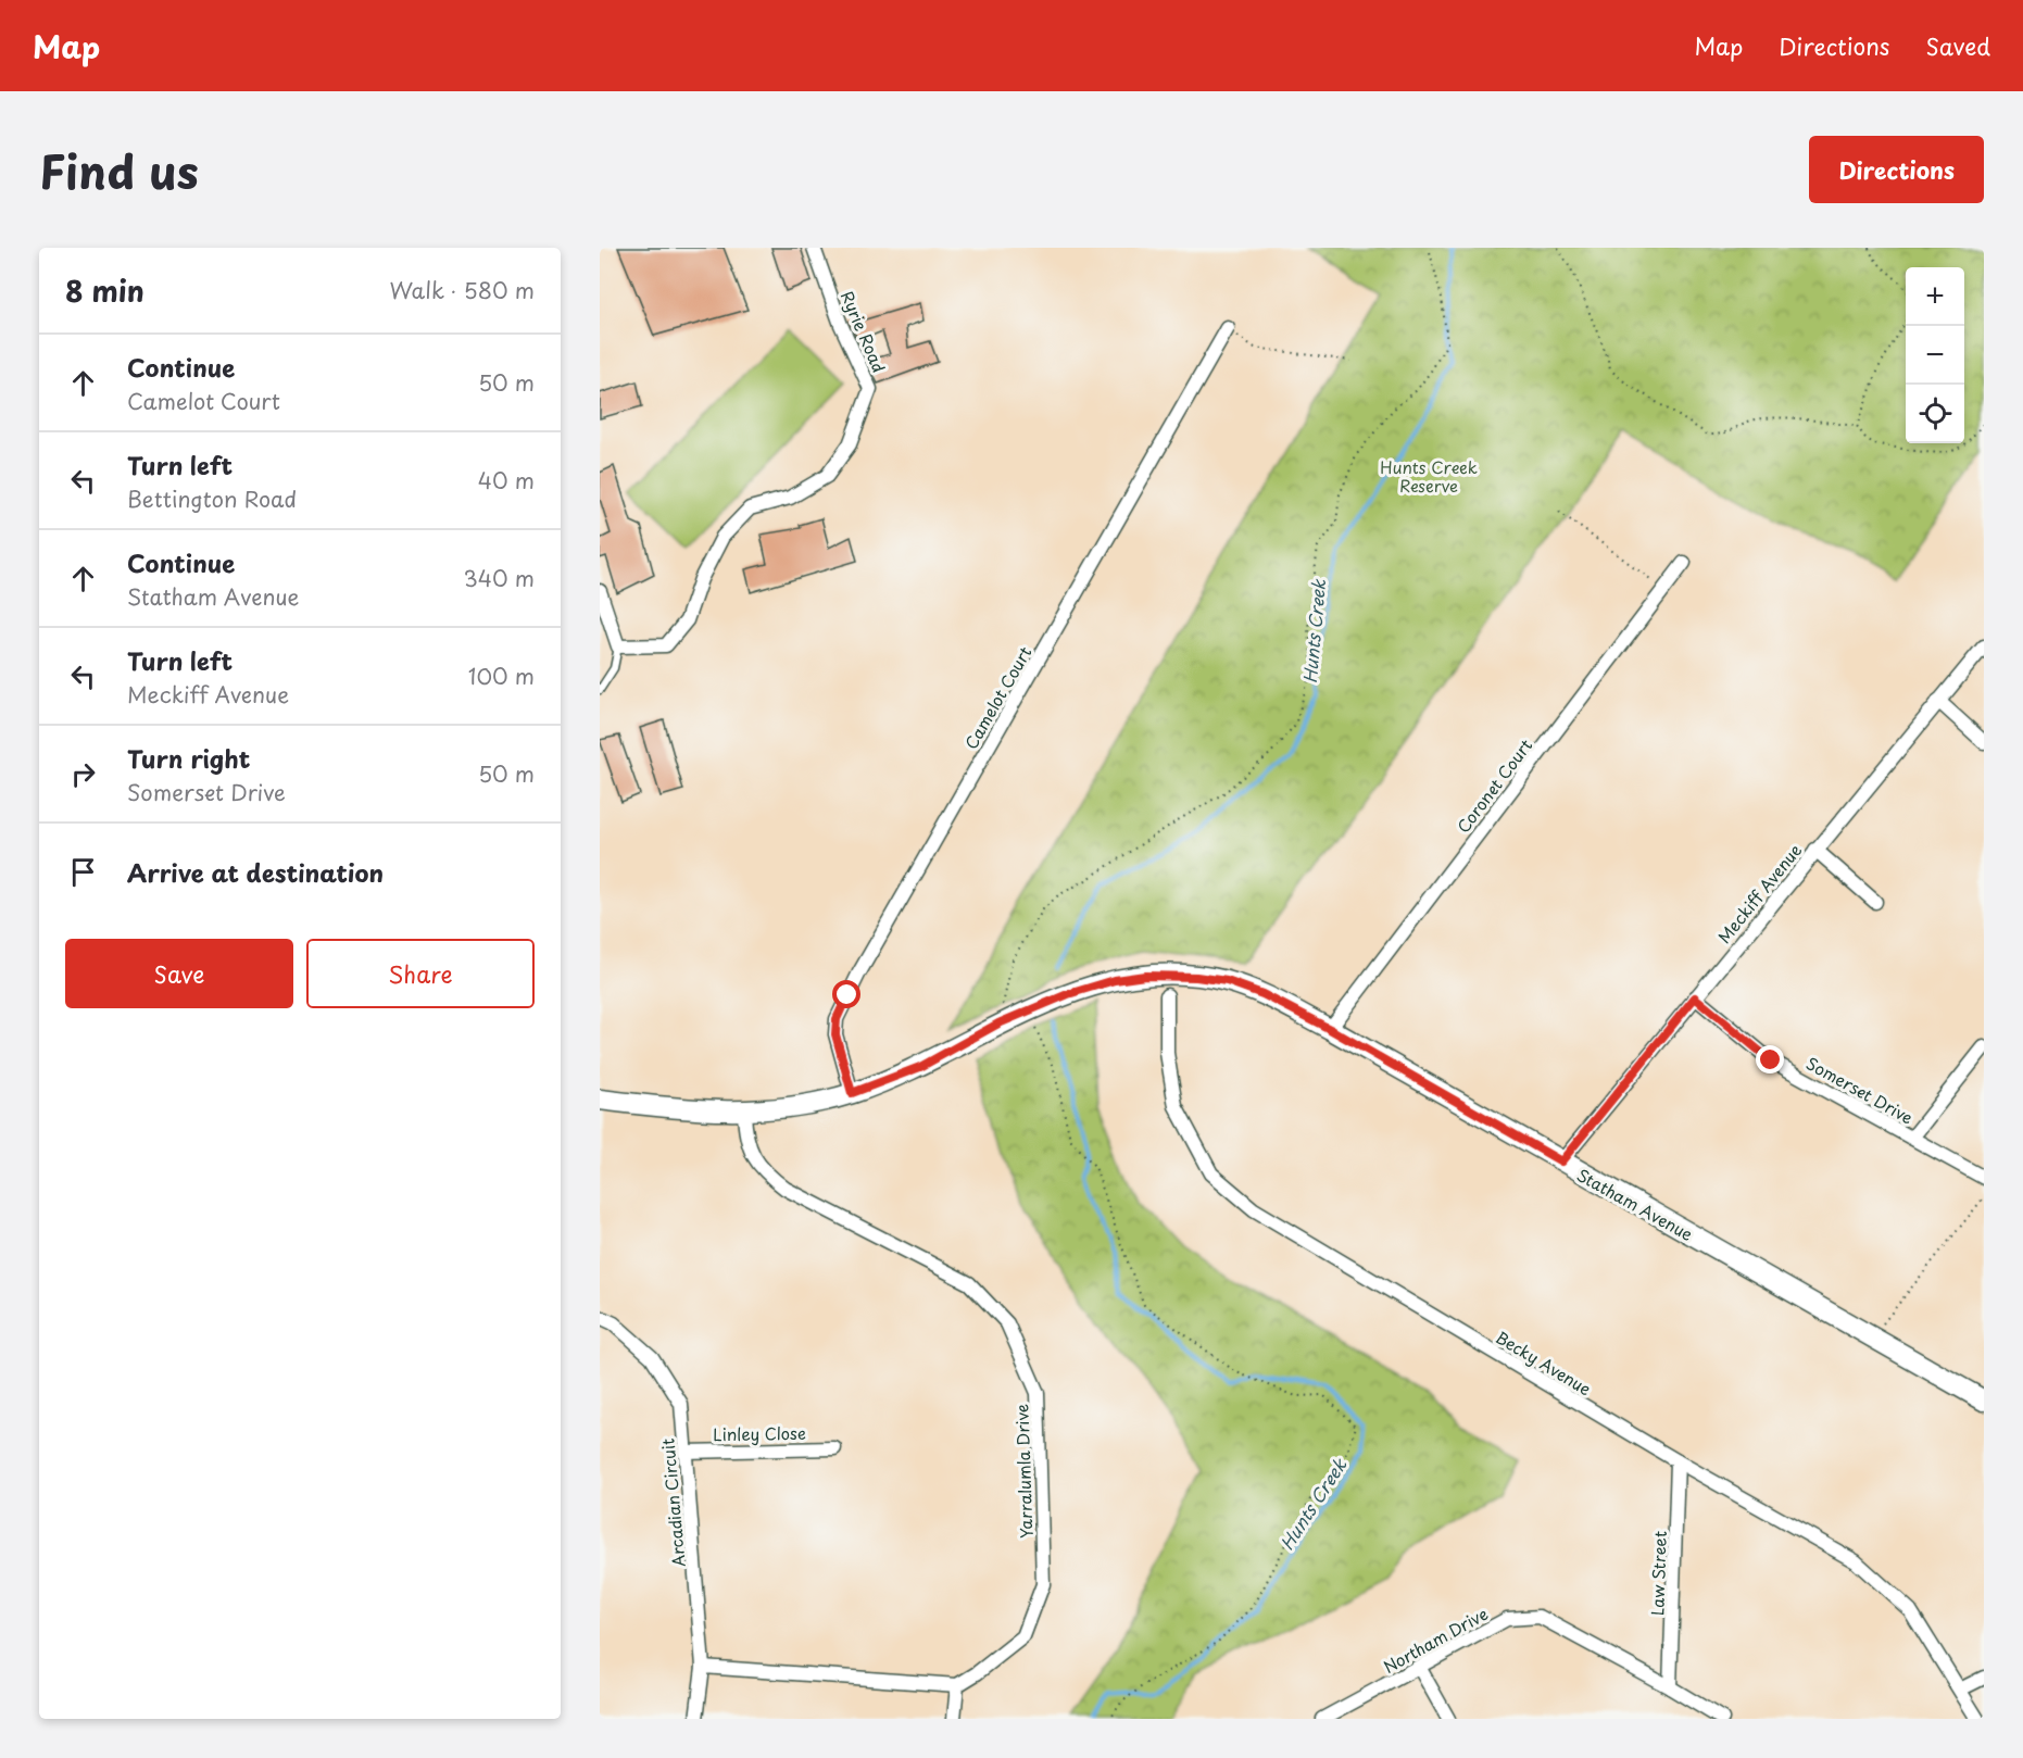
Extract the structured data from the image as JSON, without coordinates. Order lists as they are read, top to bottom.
{
  "streets": {
    "main road": ["Statham Avenue"],
    "street": [
      "Ryrie Road",
      "Camelot Court",
      "Coronet Court",
      "Meckiff Avenue",
      "Somerset Drive",
      "Becky Avenue",
      "Linley Close",
      "Yarralumla Drive",
      "Arcadian Circuit",
      "Law Street",
      "Northam Drive"
    ]
  },
  "crossings": [
    ["Camelot Court", "Statham Avenue"],
    ["Coronet Court", "Statham Avenue"],
    ["Meckiff Avenue", "Somerset Drive"],
    ["Meckiff Avenue", "Statham Avenue"],
    ["Statham Avenue", "Yarralumla Drive"],
    ["Becky Avenue", "Law Street"],
    ["Linley Close", "Arcadian Circuit"],
    ["Law Street", "Northam Drive"]
  ],
  "water": ["Hunts Creek"],
  "parks": ["Hunts Creek Reserve"],
  "page": {
    "header": "Map",
    "nav": ["Map", "Directions", "Saved"],
    "title": "Find us",
    "buttons": [
      "Directions",
      ["Save", "Share"]
    ],
    "heading": ["8 min", "Walk · 580 m"],
    "map_buttons": ["+", "−"],
    "list": [
      ["Continue", "Camelot Court", "50 m"],
      ["Turn left", "Bettington Road", "40 m"],
      ["Continue", "Statham Avenue", "340 m"],
      ["Turn left", "Meckiff Avenue", "100 m"],
      ["Turn right", "Somerset Drive", "50 m"],
      "Arrive at destination"
    ]
  }
}
